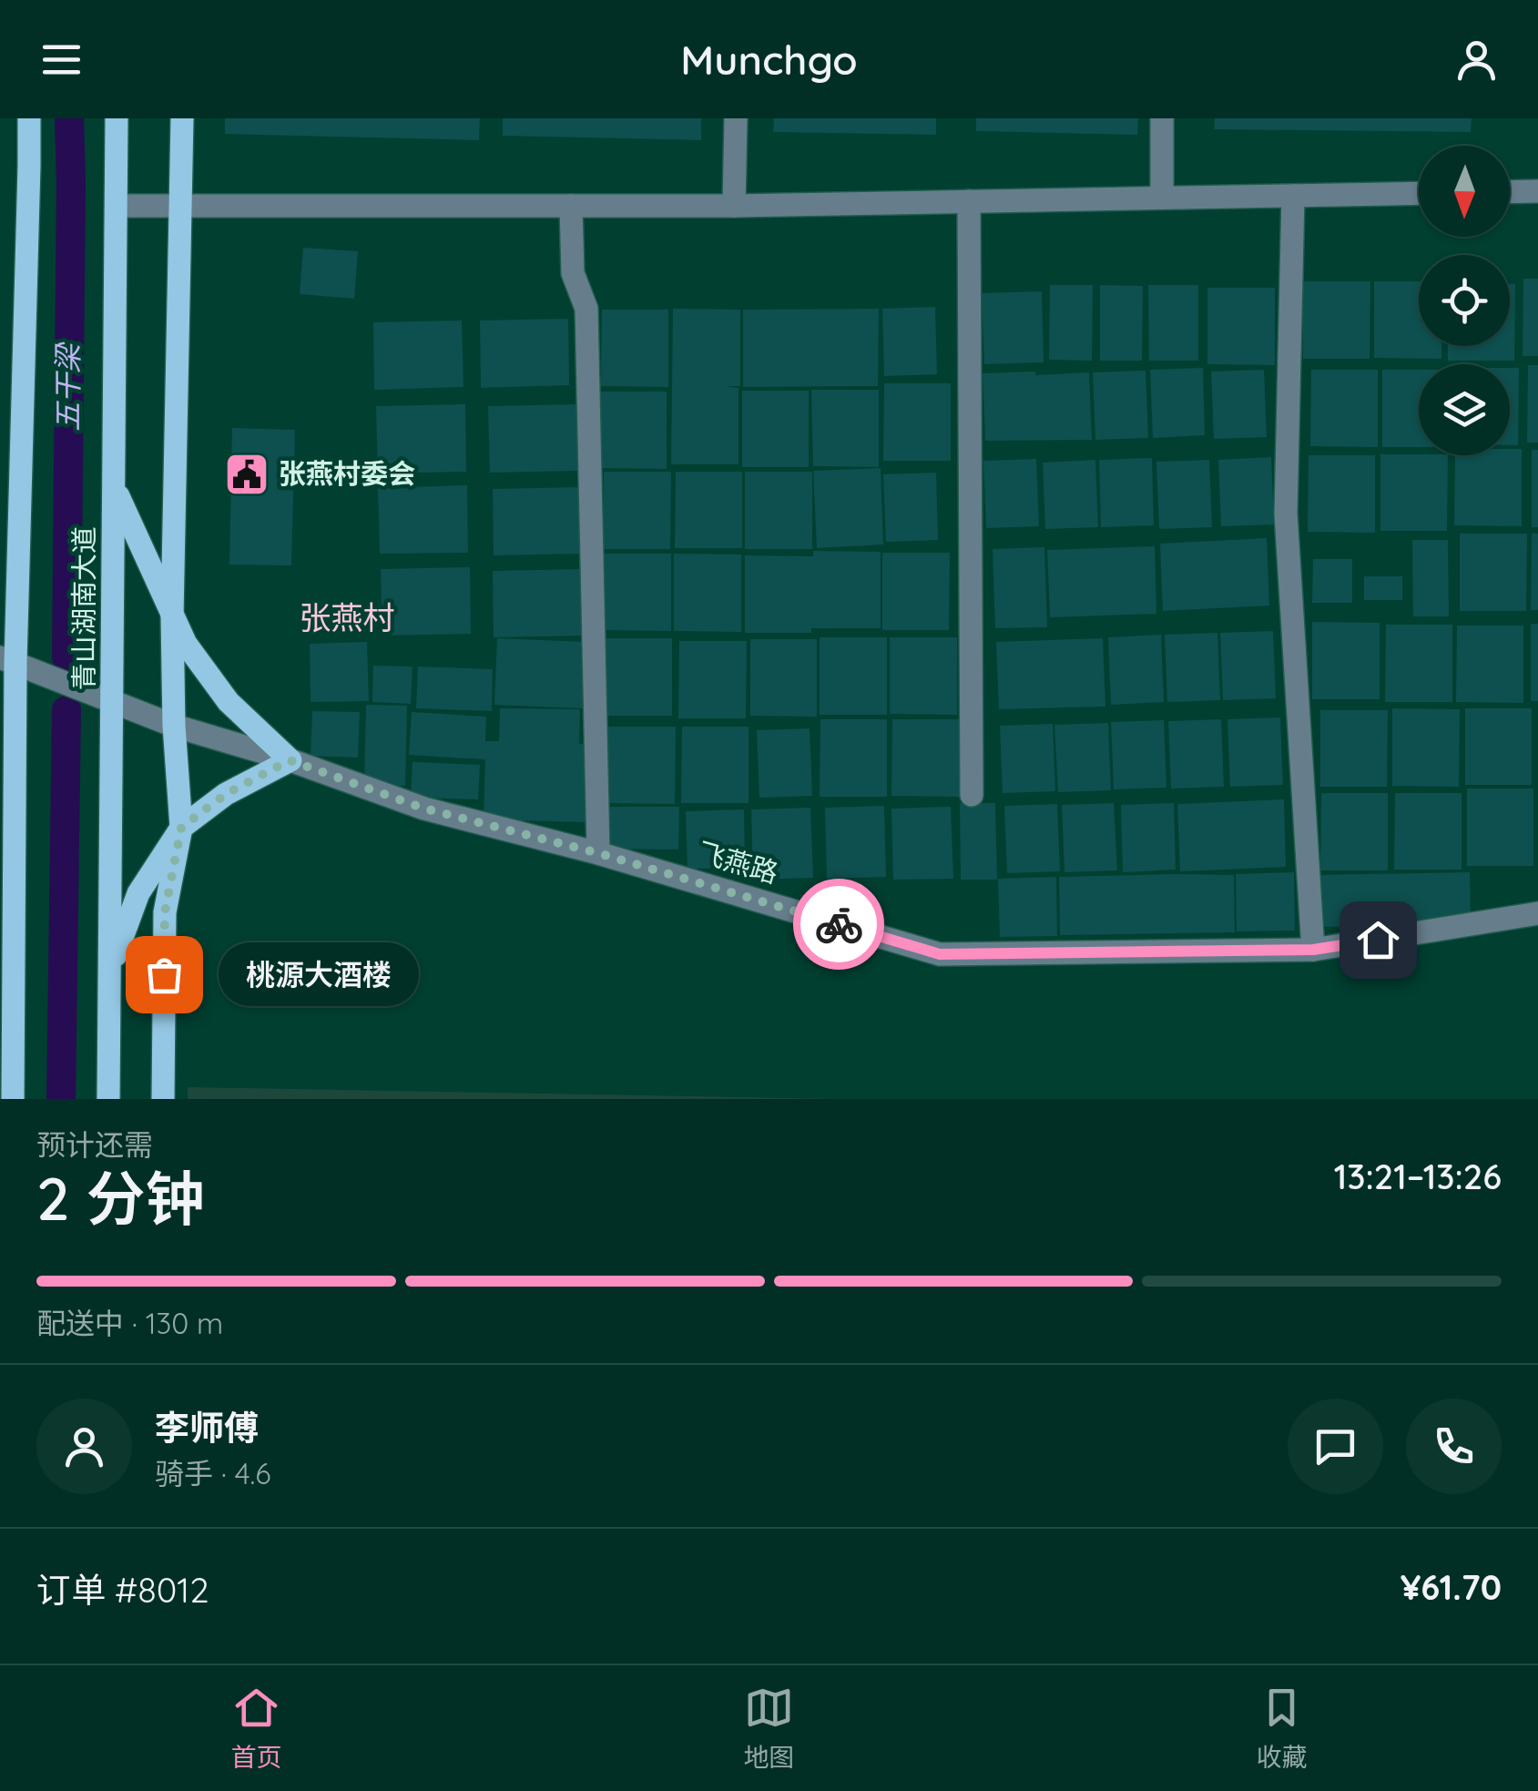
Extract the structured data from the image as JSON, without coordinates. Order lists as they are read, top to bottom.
{
  "streets": {
    "main road": ["青山湖南大道"],
    "street": ["飞燕路"]
  },
  "crossings": [
    ["青山湖南大道", "飞燕路"]
  ],
  "districts": ["张燕村"],
  "water": ["五干梁"],
  "places": {
    "public building": ["张燕村委会"],
    "other": ["桃源大酒楼"]
  },
  "north": "bottom",
  "page": {
    "header": "Munchgo",
    "bubble": "桃源大酒楼",
    "heading": ["2 分钟", "预计还需", "13:21–13:26"],
    "panel": [
      "李师傅",
      "骑手 · 4.6",
      "订单 #8012",
      "¥61.70"
    ],
    "bar": "配送中 · 130 m",
    "tabs": ["首页", "地图", "收藏"]
  }
}
